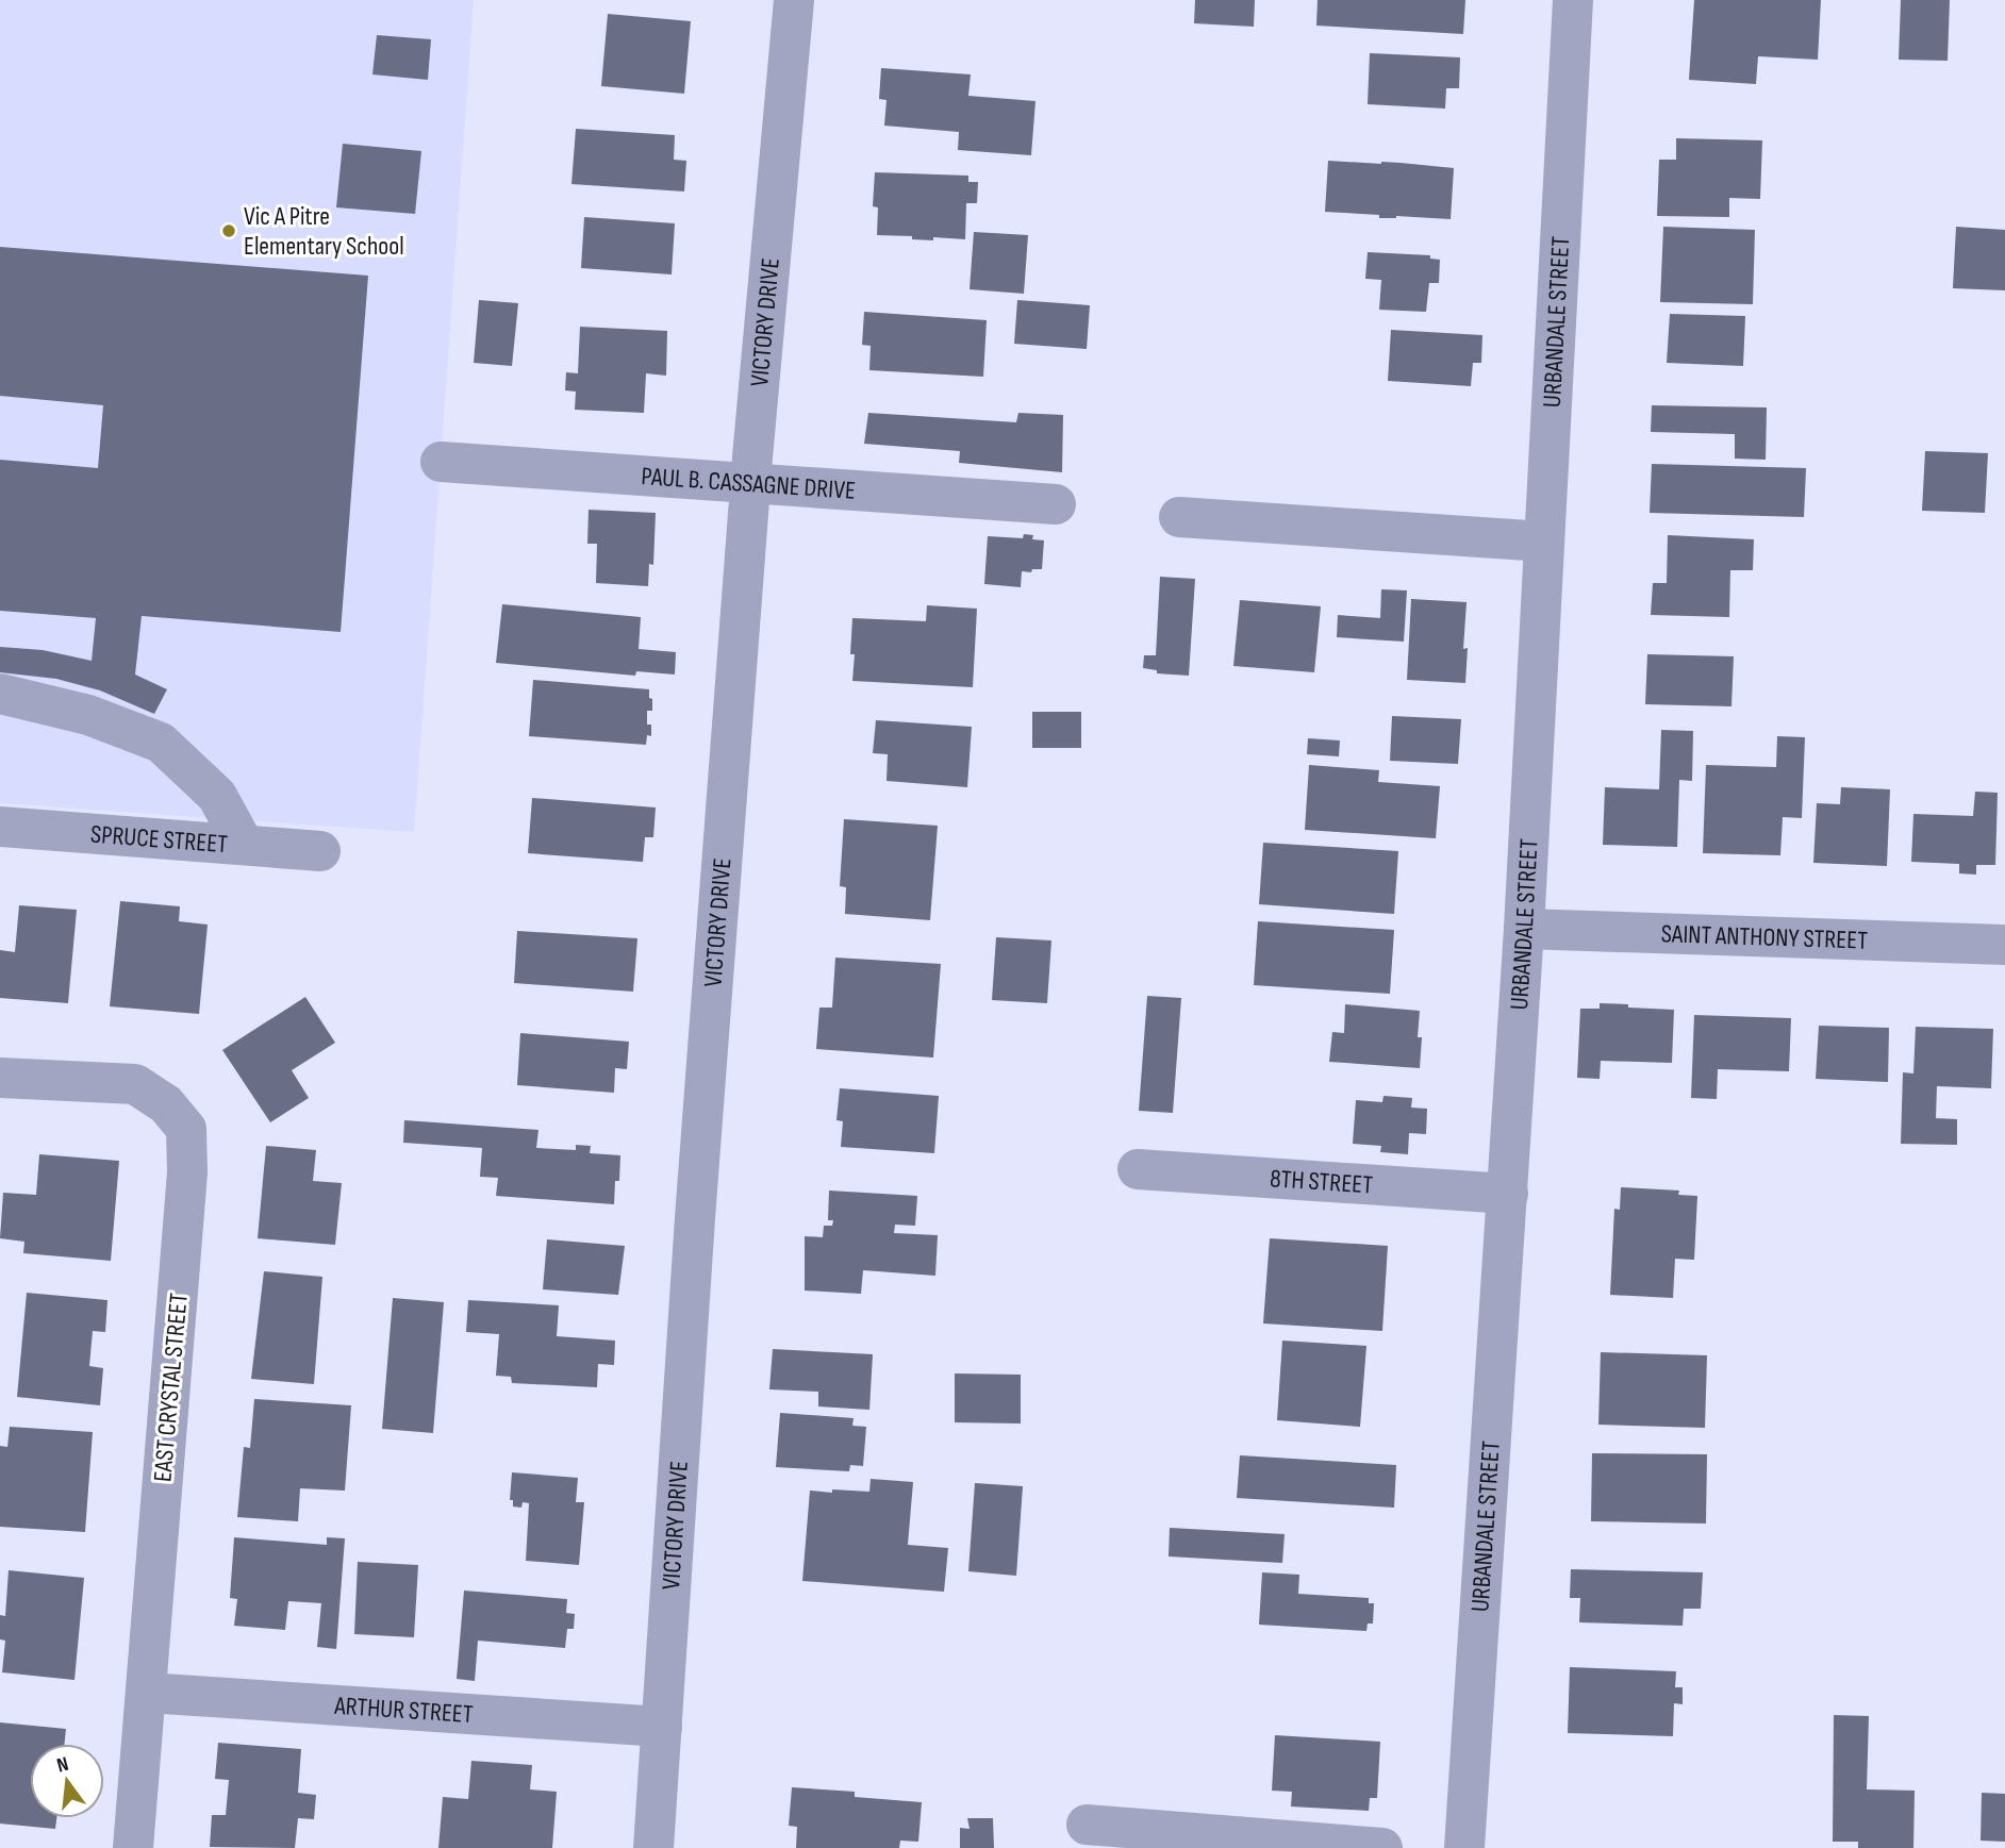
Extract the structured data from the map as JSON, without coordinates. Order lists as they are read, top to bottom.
{
  "streets": {
    "street": [
      "VICTORY DRIVE",
      "URBANDALE STREET",
      "PAUL B. CASSAGNE DRIVE",
      "SPRUCE STREET",
      "SAINT ANTHONY STREET",
      "8TH STREET",
      "EAST CRYSTAL STREET",
      "ARTHUR STREET"
    ]
  },
  "crossings": [
    ["VICTORY DRIVE", "PAUL B. CASSAGNE DRIVE"],
    ["VICTORY DRIVE", "ARTHUR STREET"],
    ["URBANDALE STREET", "SAINT ANTHONY STREET"],
    ["URBANDALE STREET", "8TH STREET"],
    ["EAST CRYSTAL STREET", "ARTHUR STREET"]
  ],
  "places": ["Vic A Pitre Elementary School"],
  "north": "top"
}
